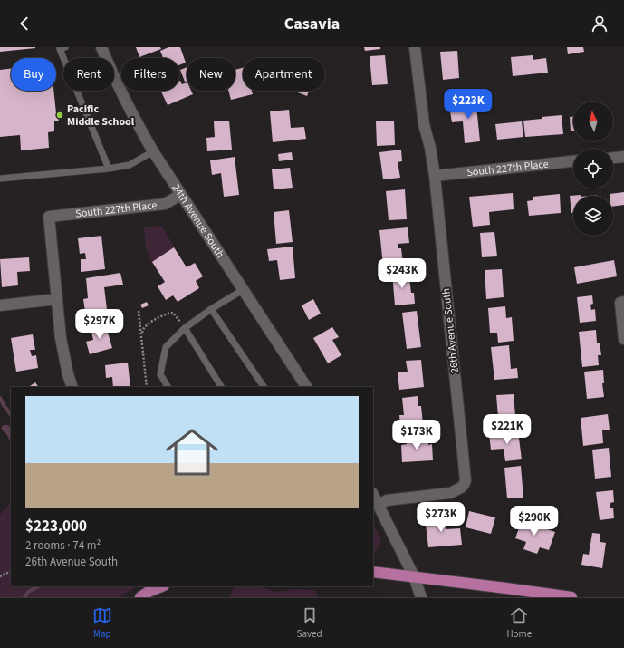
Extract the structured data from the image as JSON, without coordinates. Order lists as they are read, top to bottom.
{
  "streets": {
    "street": ["South 227th Place", "24th Avenue South", "26th Avenue South"]
  },
  "crossings": [
    ["South 227th Place", "24th Avenue South"],
    ["South 227th Place", "26th Avenue South"]
  ],
  "places": ["Pacific Middle School"],
  "north": "top",
  "page": {
    "header": "Casavia",
    "chip": [
      "Buy",
      "Rent",
      "Filters",
      "New",
      "Apartment"
    ],
    "price": [
      "$223K",
      "$243K",
      "$297K",
      "$221K",
      "$173K",
      "$273K",
      "$290K"
    ],
    "list": [
      {
        "name": "$223,000",
        "note": "2 rooms · 74 m² · 26th Avenue South"
      }
    ],
    "tabs": ["Map", "Saved", "Home"]
  }
}
